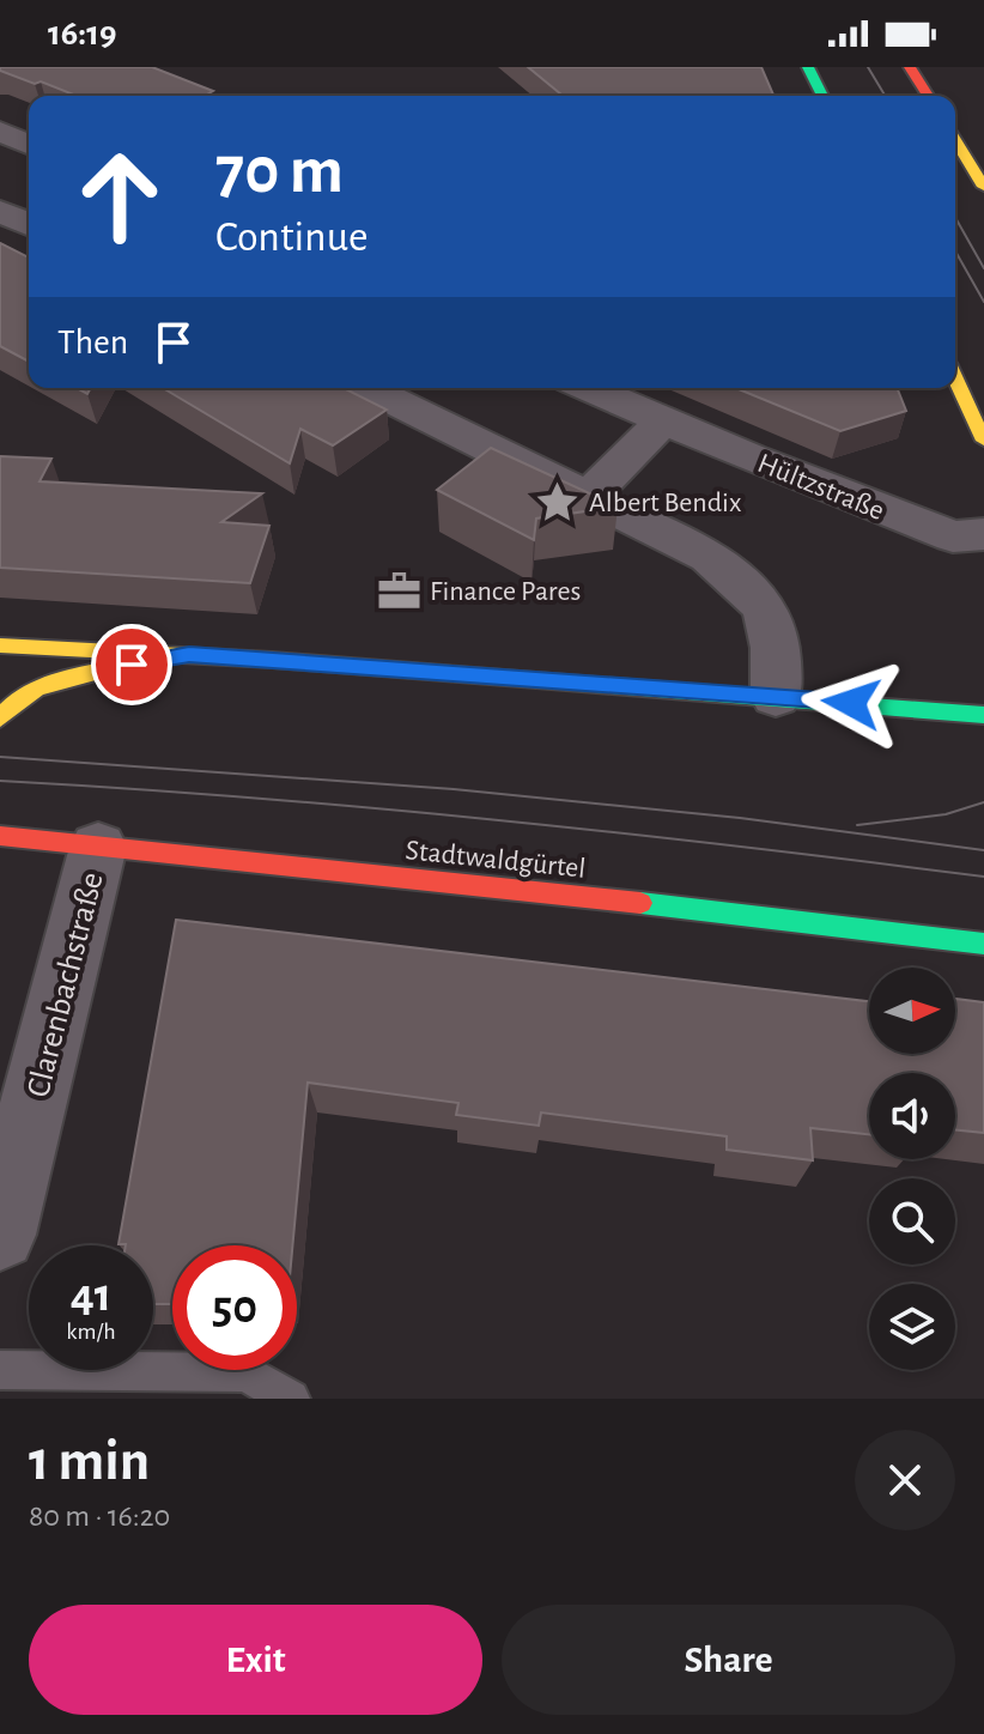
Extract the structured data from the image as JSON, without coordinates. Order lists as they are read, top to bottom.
{
  "streets": {
    "main road": ["Stadtwaldgürtel"],
    "street": ["Hültzstraße", "Clarenbachstraße"]
  },
  "crossings": [
    ["Stadtwaldgürtel", "Clarenbachstraße"]
  ],
  "places": {
    "place": ["Albert Bendix"],
    "office": ["Finance Pares"]
  },
  "north": "right",
  "page": {
    "status": "16:19",
    "turn": ["70 m", "Continue"],
    "then": "Then",
    "speed": "41 km/h",
    "limit": "50",
    "heading": ["1 min", "80 m · 16:20"],
    "buttons": ["Exit", "Share"]
  }
}
